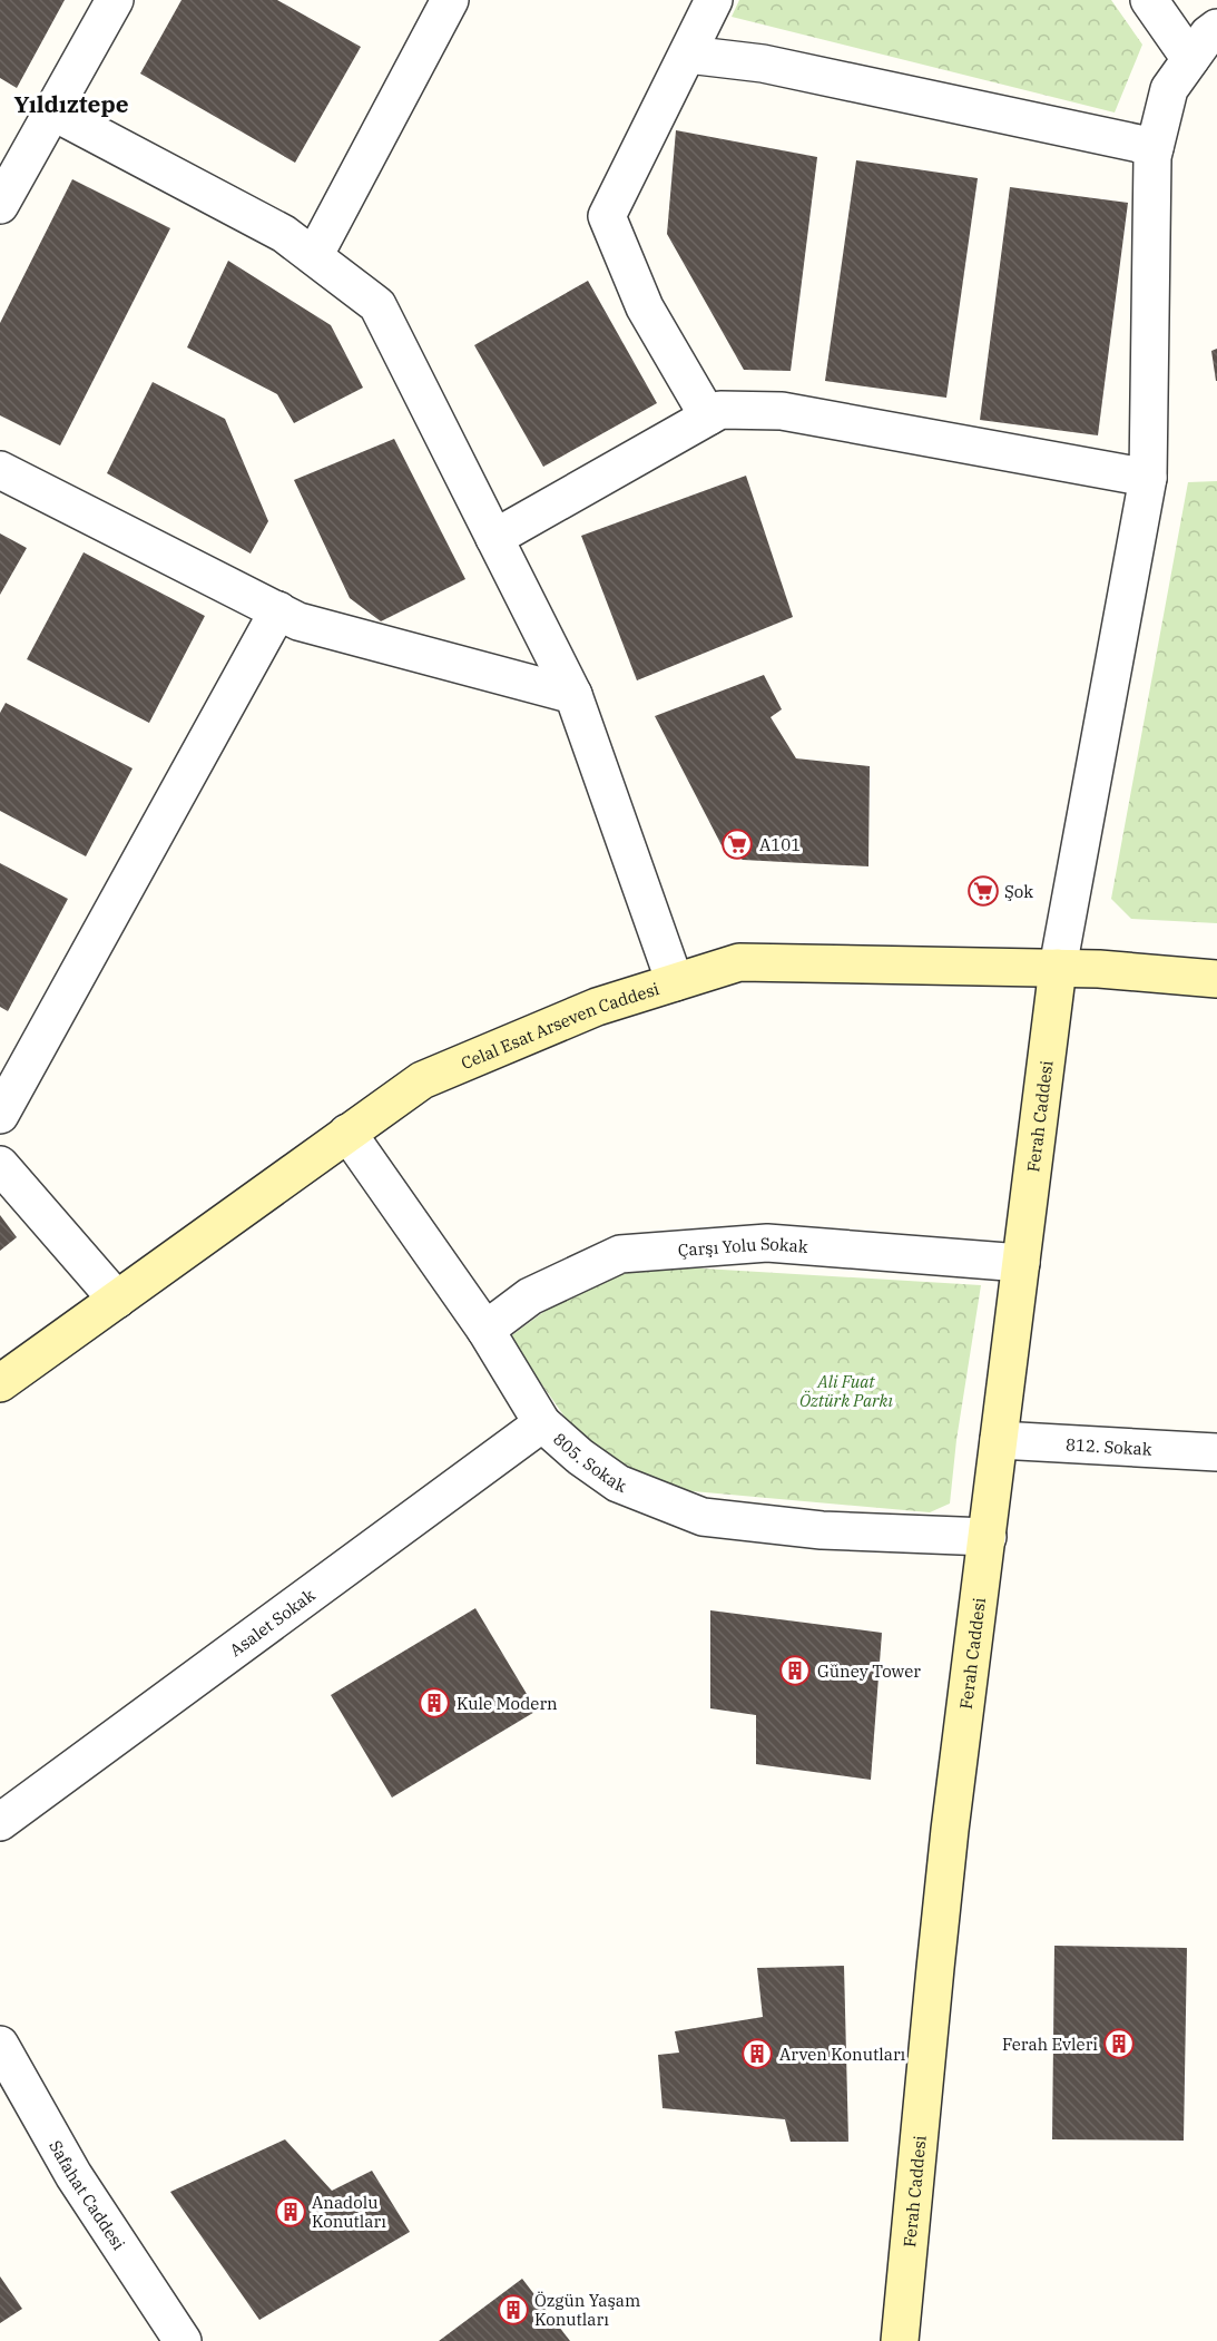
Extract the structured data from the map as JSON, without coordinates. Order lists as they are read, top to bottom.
{
  "streets": {
    "street": [
      "Celal Esat Arseven Caddesi",
      "Ferah Caddesi",
      "Çarşı Yolu Sokak",
      "812. Sokak",
      "805. Sokak",
      "Asalet Sokak",
      "Safahat Caddesi"
    ]
  },
  "crossings": [
    ["Celal Esat Arseven Caddesi", "Ferah Caddesi"],
    ["Celal Esat Arseven Caddesi", "805. Sokak"],
    ["Ferah Caddesi", "Çarşı Yolu Sokak"],
    ["Ferah Caddesi", "812. Sokak"],
    ["Ferah Caddesi", "805. Sokak"],
    ["Çarşı Yolu Sokak", "805. Sokak"],
    ["805. Sokak", "Asalet Sokak"]
  ],
  "districts": ["Yıldıztepe"],
  "parks": ["Ali Fuat Öztürk Parkı"],
  "places": {
    "supermarket": ["A101", "Şok"],
    "building": [
      "Güney Tower",
      "Kule Modern",
      "Ferah Evleri",
      "Arven Konutları",
      "Anadolu Konutları",
      "Özgün Yaşam Konutları"
    ]
  }
}
